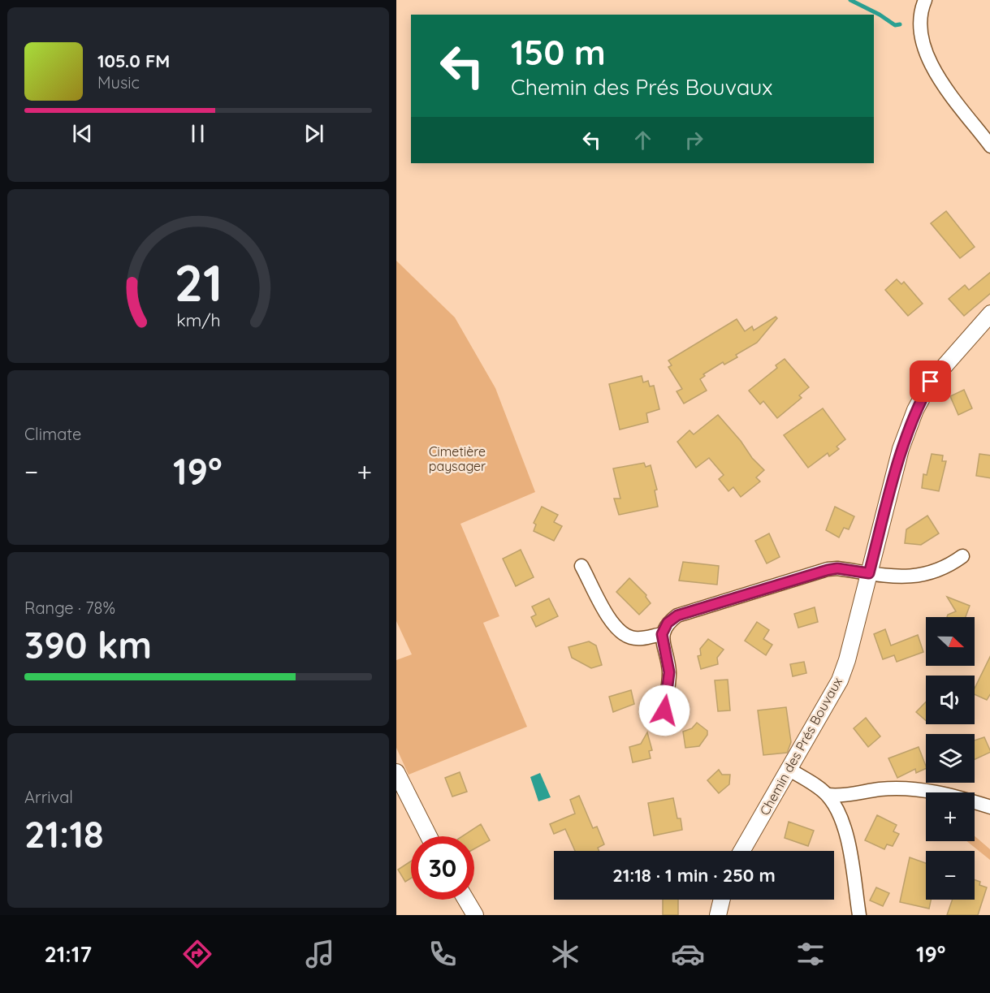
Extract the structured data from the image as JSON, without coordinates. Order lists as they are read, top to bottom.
{
  "streets": {
    "street": ["Chemin des Prés Bouvaux"]
  },
  "parks": ["Cimetière paysager"],
  "north": "right",
  "page": {
    "turn": ["150 m", "Chemin des Prés Bouvaux"],
    "song": ["105.0 FM", "Music"],
    "tile": [
      "Climate",
      ["Range · 78%", "390 km"],
      ["Arrival", "21:18"]
    ],
    "heat": ["−", "19°", "+"],
    "map_buttons": ["+", "−"],
    "limit": "30",
    "trip": "21:18 · 1 min · 250 m",
    "tabs": ["21:17", "19°"],
    "gauge": ["21", "km/h"]
  }
}
